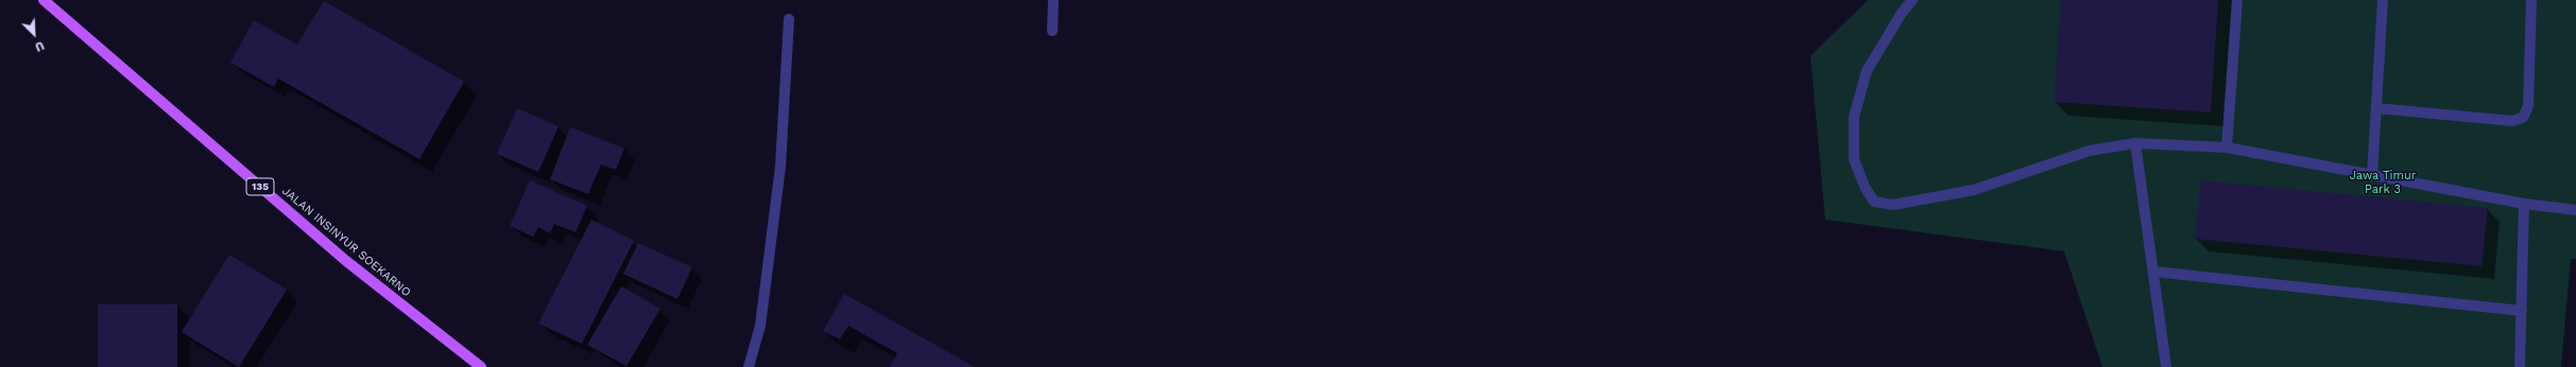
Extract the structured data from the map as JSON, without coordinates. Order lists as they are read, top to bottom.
{
  "streets": {
    "main road": ["135", "JALAN INSINYUR SOEKARNO"]
  },
  "parks": ["Jawa Timur Park 3"],
  "north": "bottom right"
}
